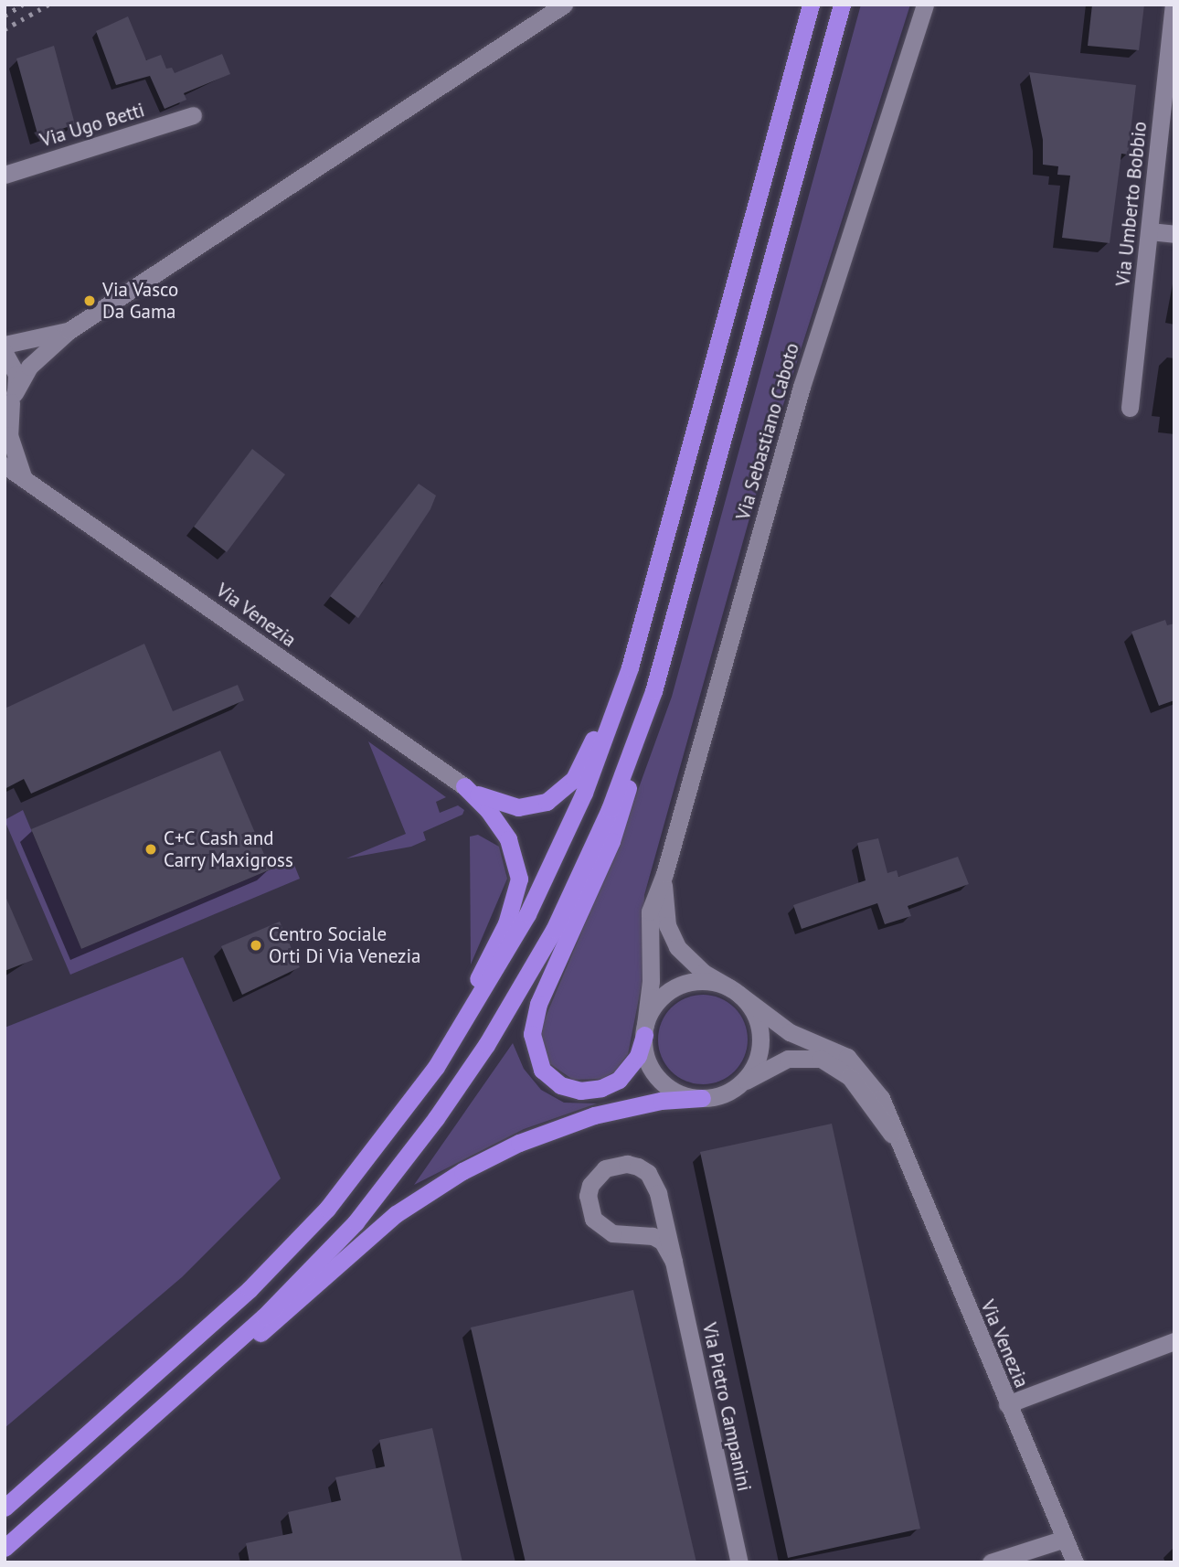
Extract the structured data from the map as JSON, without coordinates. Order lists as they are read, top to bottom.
{
  "streets": {
    "street": [
      "Via Ugo Betti",
      "Via Umberto Bobbio",
      "Via Sebastiano Caboto",
      "Via Venezia",
      "Via Pietro Campanini"
    ]
  },
  "crossings": [
    ["Via Sebastiano Caboto", "Via Venezia"]
  ],
  "places": ["Via Vasco Da Gama", "C+C Cash and Carry Maxigross", "Centro Sociale Orti Di Via Venezia"]
}
